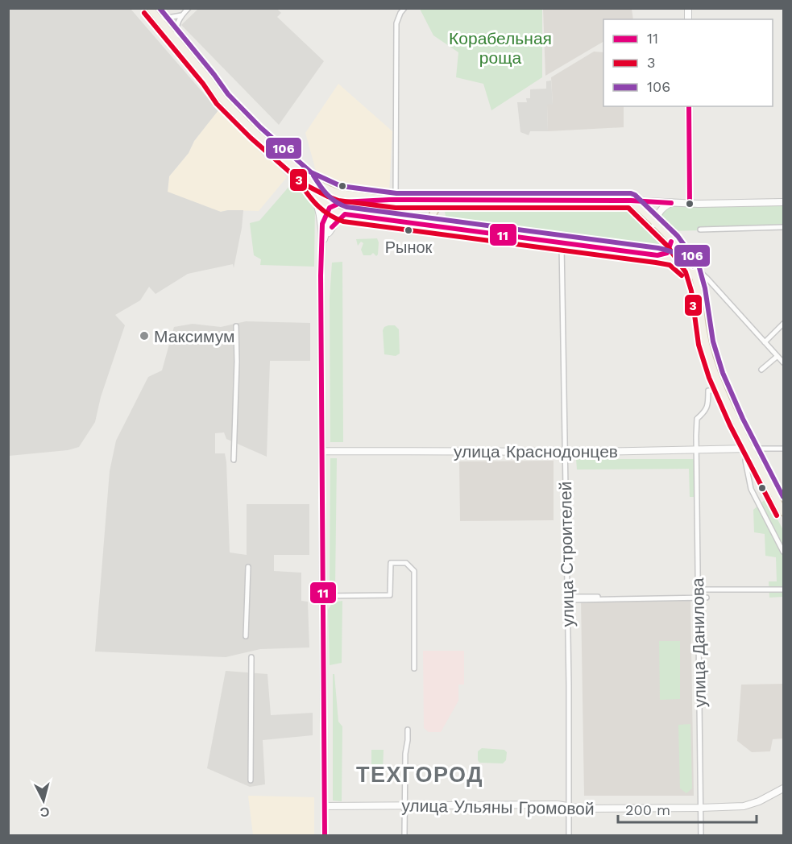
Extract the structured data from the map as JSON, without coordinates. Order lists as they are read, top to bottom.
{
  "streets": {
    "main road": ["улица Краснодонцев", "улица Ульяны Громовой"],
    "street": ["улица Строителей", "улица Данилова"]
  },
  "crossings": [
    ["улица Краснодонцев", "улица Строителей"],
    ["улица Краснодонцев", "улица Данилова"],
    ["улица Строителей", "улица Ульяны Громовой"],
    ["улица Данилова", "улица Ульяны Громовой"]
  ],
  "districts": ["ТЕХГОРОД"],
  "parks": ["Корабельная роща"],
  "places": ["Рынок", "Максимум"],
  "lines": ["transit line 106", "transit line 3", "transit line 11"],
  "legend": ["11", "3", "106"],
  "scale_bar": "200 m",
  "north": "bottom"
}
